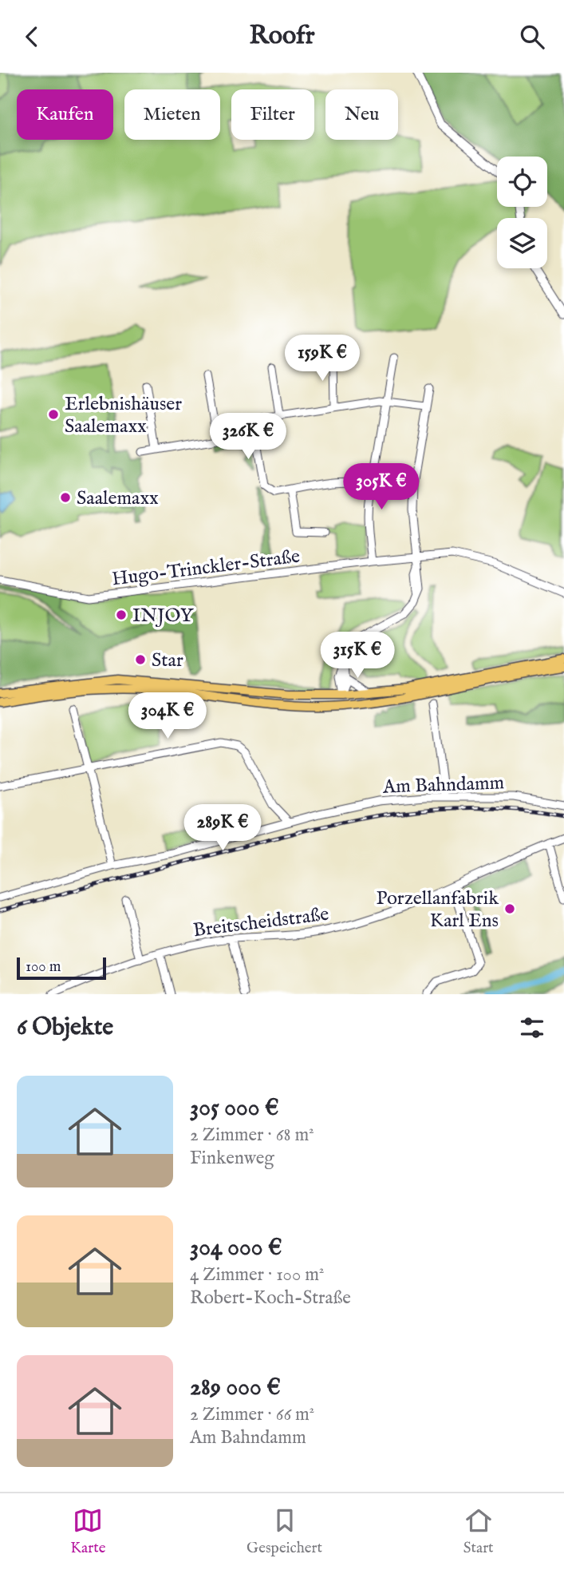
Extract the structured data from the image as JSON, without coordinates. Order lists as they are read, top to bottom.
{
  "streets": {
    "street": ["Hugo-Trinckler-Straße", "Am Bahndamm", "Breitscheidstraße"]
  },
  "places": [
    "Erlebnishäuser Saalemaxx",
    "Saalemaxx",
    "INJOY",
    "Star",
    "Porzellanfabrik Karl Ens"
  ],
  "scale_bar": "100 m",
  "page": {
    "header": "Roofr",
    "chip": [
      "Kaufen",
      "Mieten",
      "Filter",
      "Neu"
    ],
    "price": [
      "159K €",
      "326K €",
      "305K €",
      "315K €",
      "304K €",
      "289K €"
    ],
    "scale": "100 m",
    "heading": "6 Objekte",
    "list": [
      {
        "name": "305 000 €",
        "note": "2 Zimmer · 68 m² · Finkenweg"
      },
      {
        "name": "304 000 €",
        "note": "4 Zimmer · 100 m² · Robert-Koch-Straße"
      },
      {
        "name": "289 000 €",
        "note": "2 Zimmer · 66 m² · Am Bahndamm"
      }
    ],
    "tabs": ["Karte", "Gespeichert", "Start"]
  }
}
